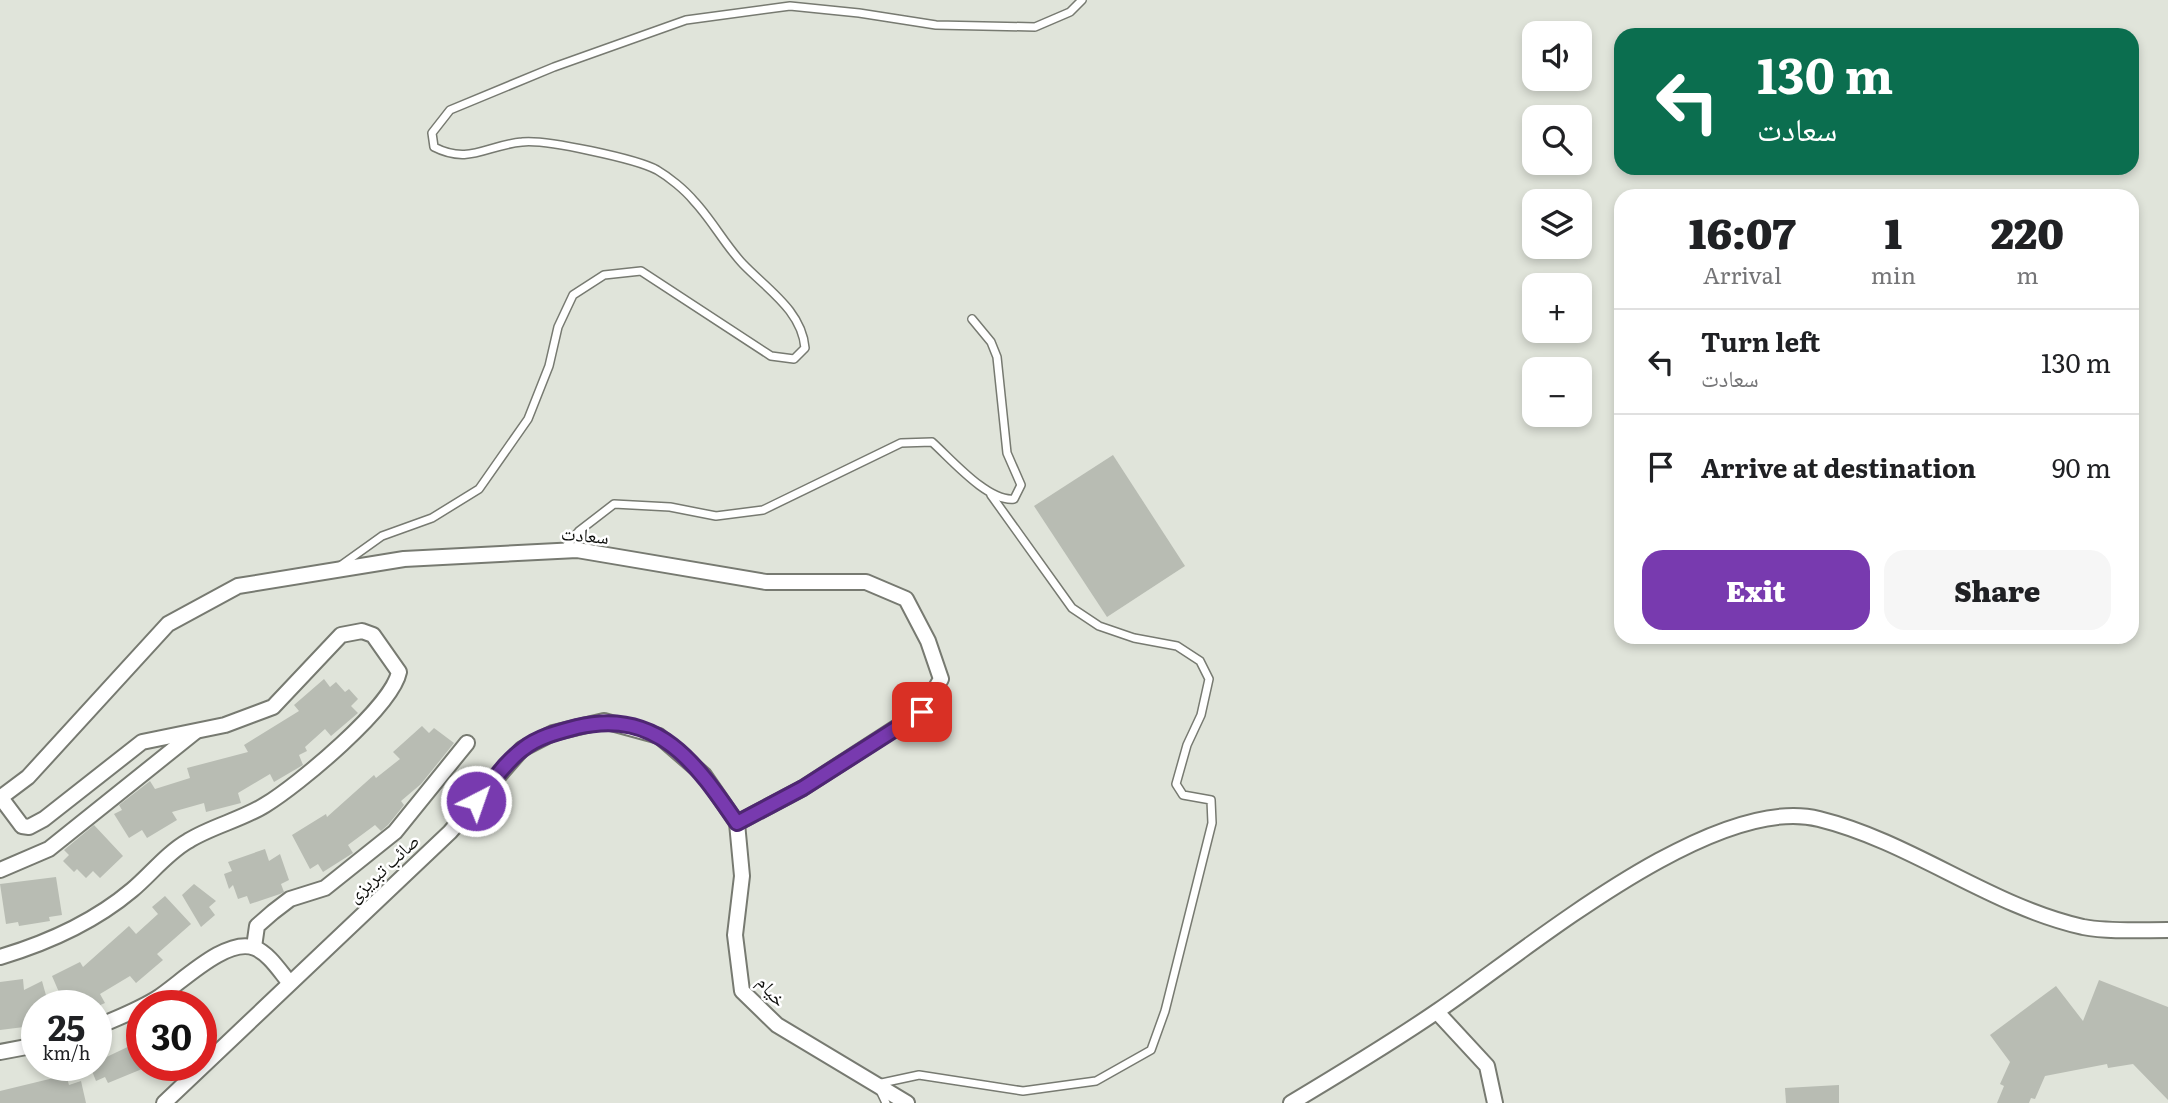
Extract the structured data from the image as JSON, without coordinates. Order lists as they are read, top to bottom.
{
  "streets": {
    "street": ["سعادت", "صائب تبریزی", "خیام"]
  },
  "crossings": [
    ["سعادت", "صائب تبریزی"],
    ["سعادت", "خیام"],
    ["صائب تبریزی", "خیام"]
  ],
  "page": {
    "map_buttons": ["+", "−"],
    "turn": ["130 m", "سعادت"],
    "eta": [
      "16:07",
      "Arrival",
      "1",
      "min",
      "220",
      "m"
    ],
    "list": [
      {
        "name": "Turn left",
        "note": "سعادت",
        "value": "130 m"
      },
      {
        "name": "Arrive at destination",
        "value": "90 m"
      }
    ],
    "buttons": ["Exit", "Share"],
    "speed": "25 km/h",
    "limit": "30"
  }
}
